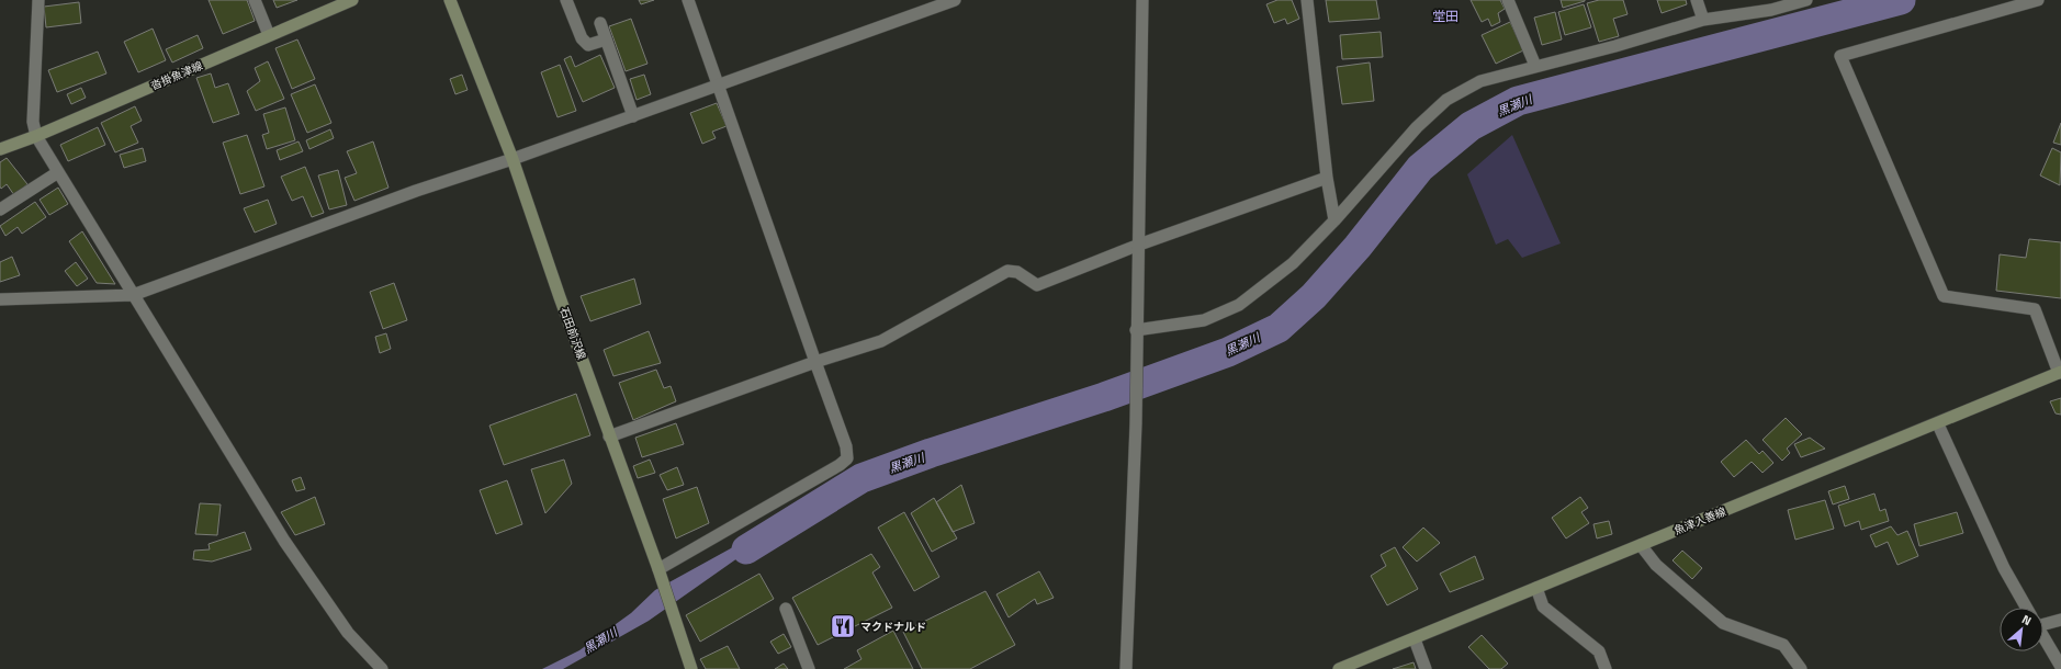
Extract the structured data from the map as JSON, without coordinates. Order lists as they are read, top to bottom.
{
  "streets": {
    "main road": ["沓掛魚津線", "石田前沢線", "魚津入善線"]
  },
  "districts": ["堂田"],
  "water": ["黒瀬川"],
  "places": {
    "restaurant": ["マクドナルド"]
  },
  "north": "top right"
}
